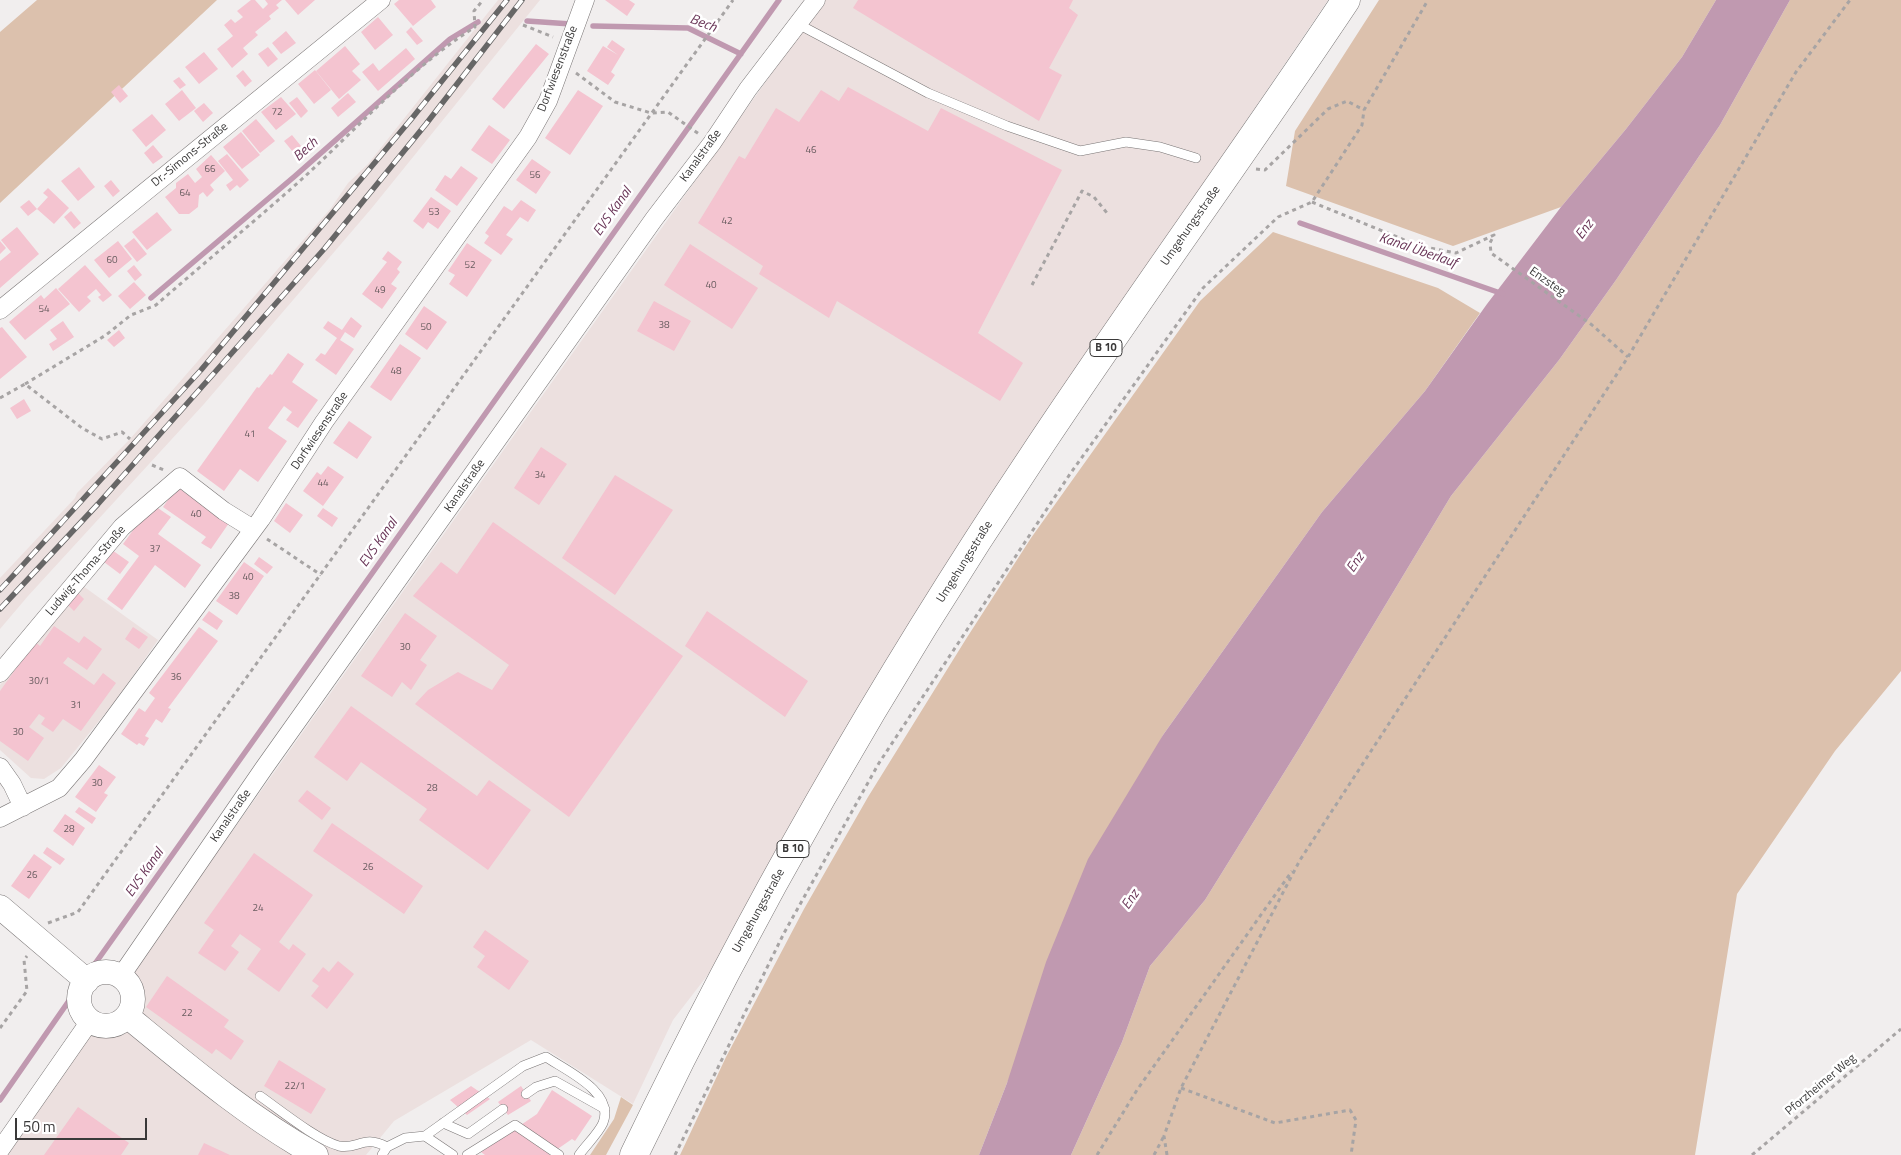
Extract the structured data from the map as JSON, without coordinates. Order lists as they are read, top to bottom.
{
  "streets": {
    "main road": ["Umgehungsstraße", "B 10"],
    "street": [
      "Dorfwiesenstraße",
      "Dr.-Simons-Straße",
      "Kanalstraße",
      "Ludwig-Thoma-Straße"
    ],
    "path": ["Enzsteg", "Pforzheimer Weg"]
  },
  "crossings": [
    ["Dorfwiesenstraße", "Ludwig-Thoma-Straße"]
  ],
  "water": [
    "Bech",
    "EVS Kanal",
    "Enz",
    "Kanal Überlauf"
  ],
  "house_numbers": [
    "72",
    "46",
    "66",
    "56",
    "64",
    "53",
    "42",
    "60",
    "52",
    "40",
    "49",
    "54",
    "38",
    "50",
    "48",
    "41",
    "34",
    "44",
    "40",
    "37",
    "40",
    "38",
    "30",
    "36",
    "30/1",
    "31",
    "30",
    "30",
    "28",
    "28",
    "26",
    "26",
    "24",
    "22",
    "22/1"
  ],
  "scale_bar": "50 m"
}
